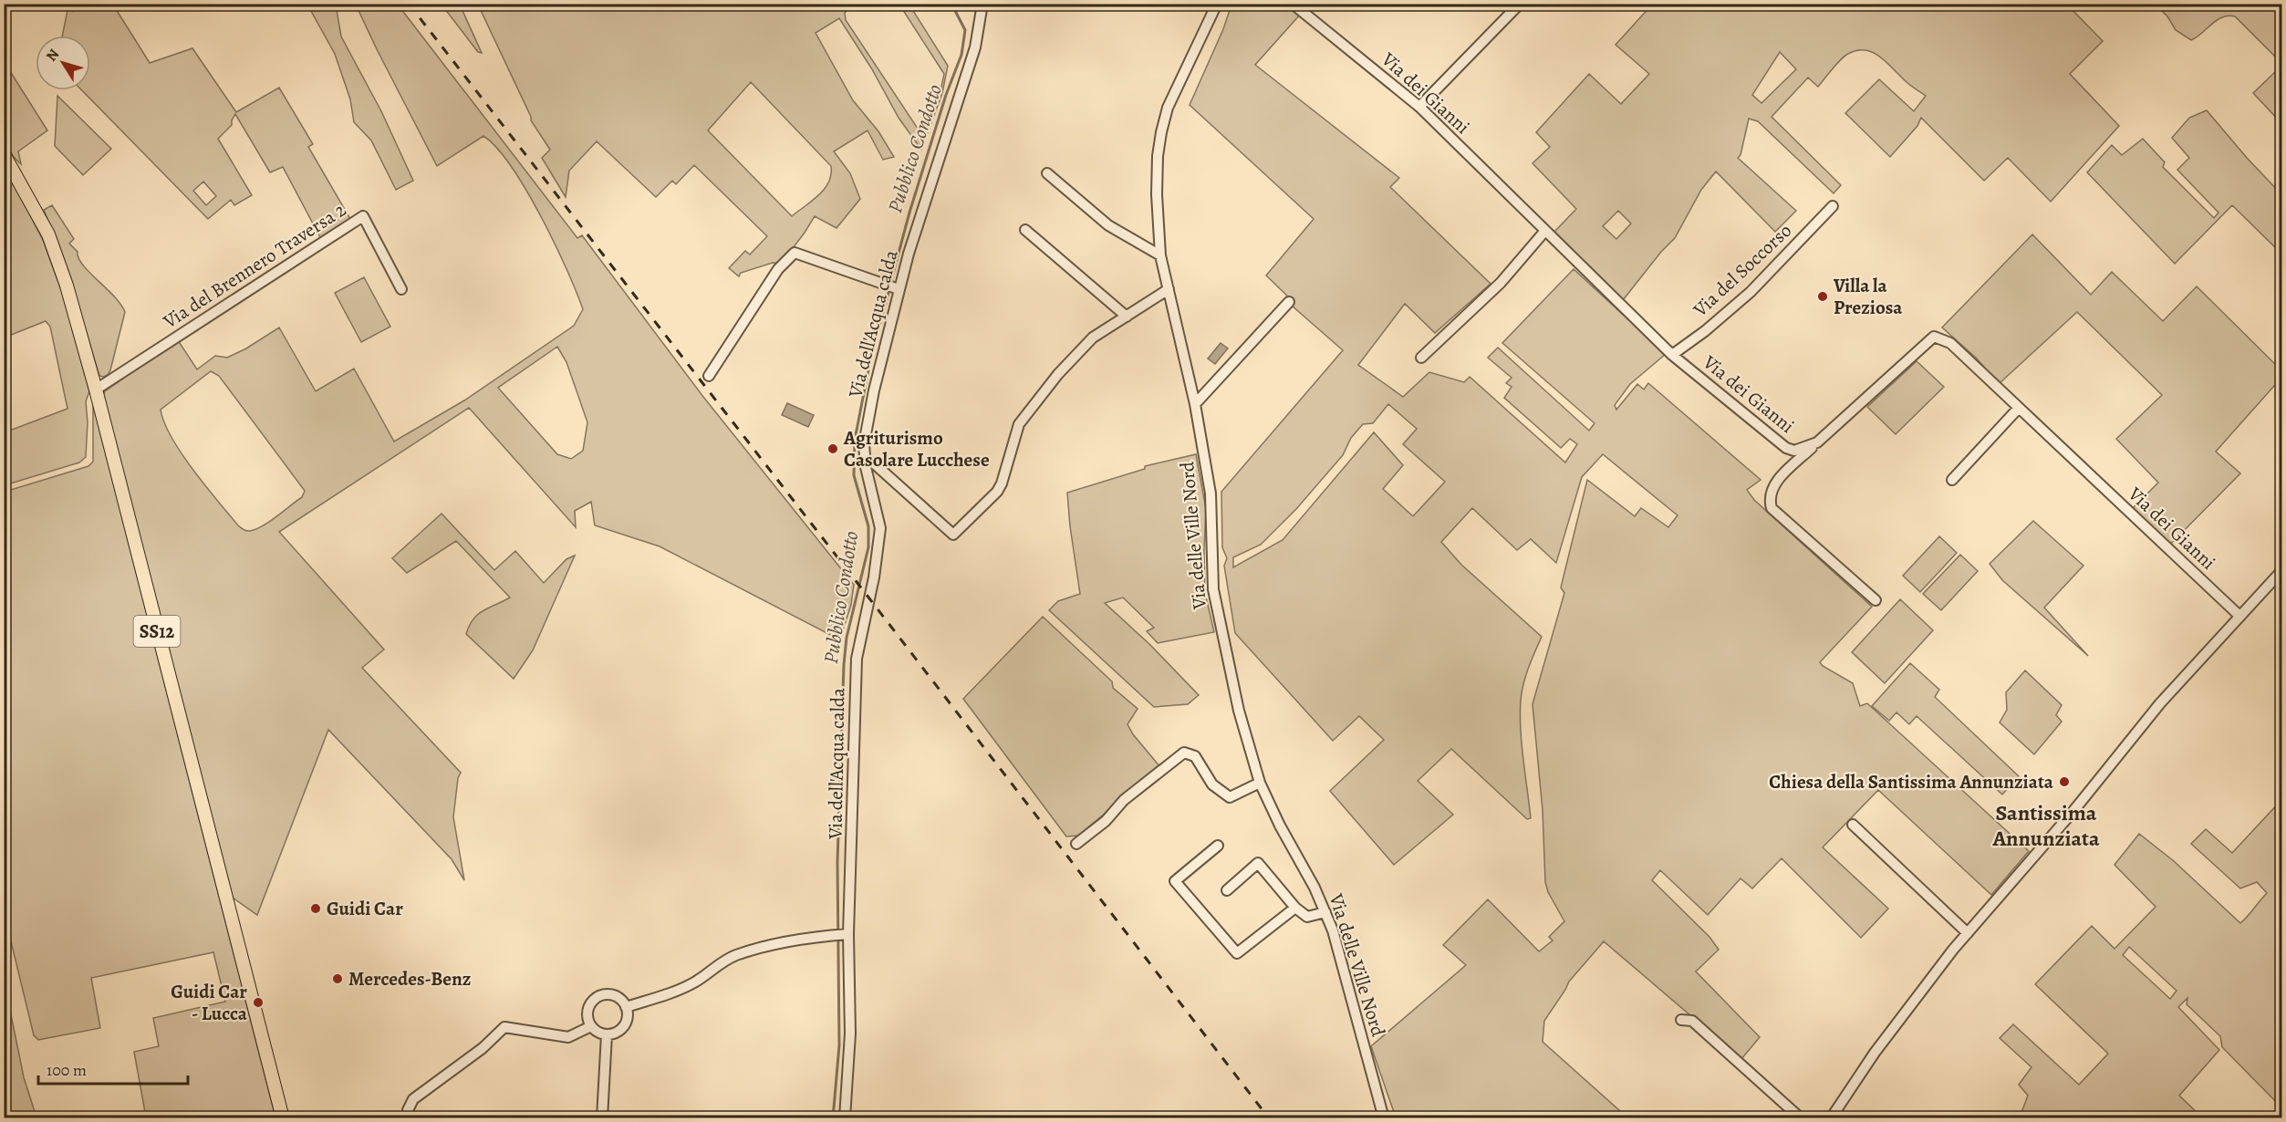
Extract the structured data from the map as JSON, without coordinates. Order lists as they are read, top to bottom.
{
  "streets": {
    "main road": ["SS12"],
    "street": [
      "Via dei Gianni",
      "Via del Brennero Traversa 2",
      "Via del Soccorso",
      "Via dell'Acqua calda",
      "Via delle Ville Nord"
    ]
  },
  "crossings": [
    ["Via dei Gianni", "Via del Soccorso"],
    ["Via del Brennero Traversa 2", "SS12"]
  ],
  "districts": ["Santissima Annunziata"],
  "water": ["Pubblico Condotto"],
  "places": [
    "Villa la Preziosa",
    "Agriturismo Casolare Lucchese",
    "Chiesa della Santissima Annunziata",
    "Guidi Car",
    "Mercedes-Benz",
    "Guidi Car - Lucca"
  ],
  "scale_bar": "100 m",
  "north": "top left"
}
